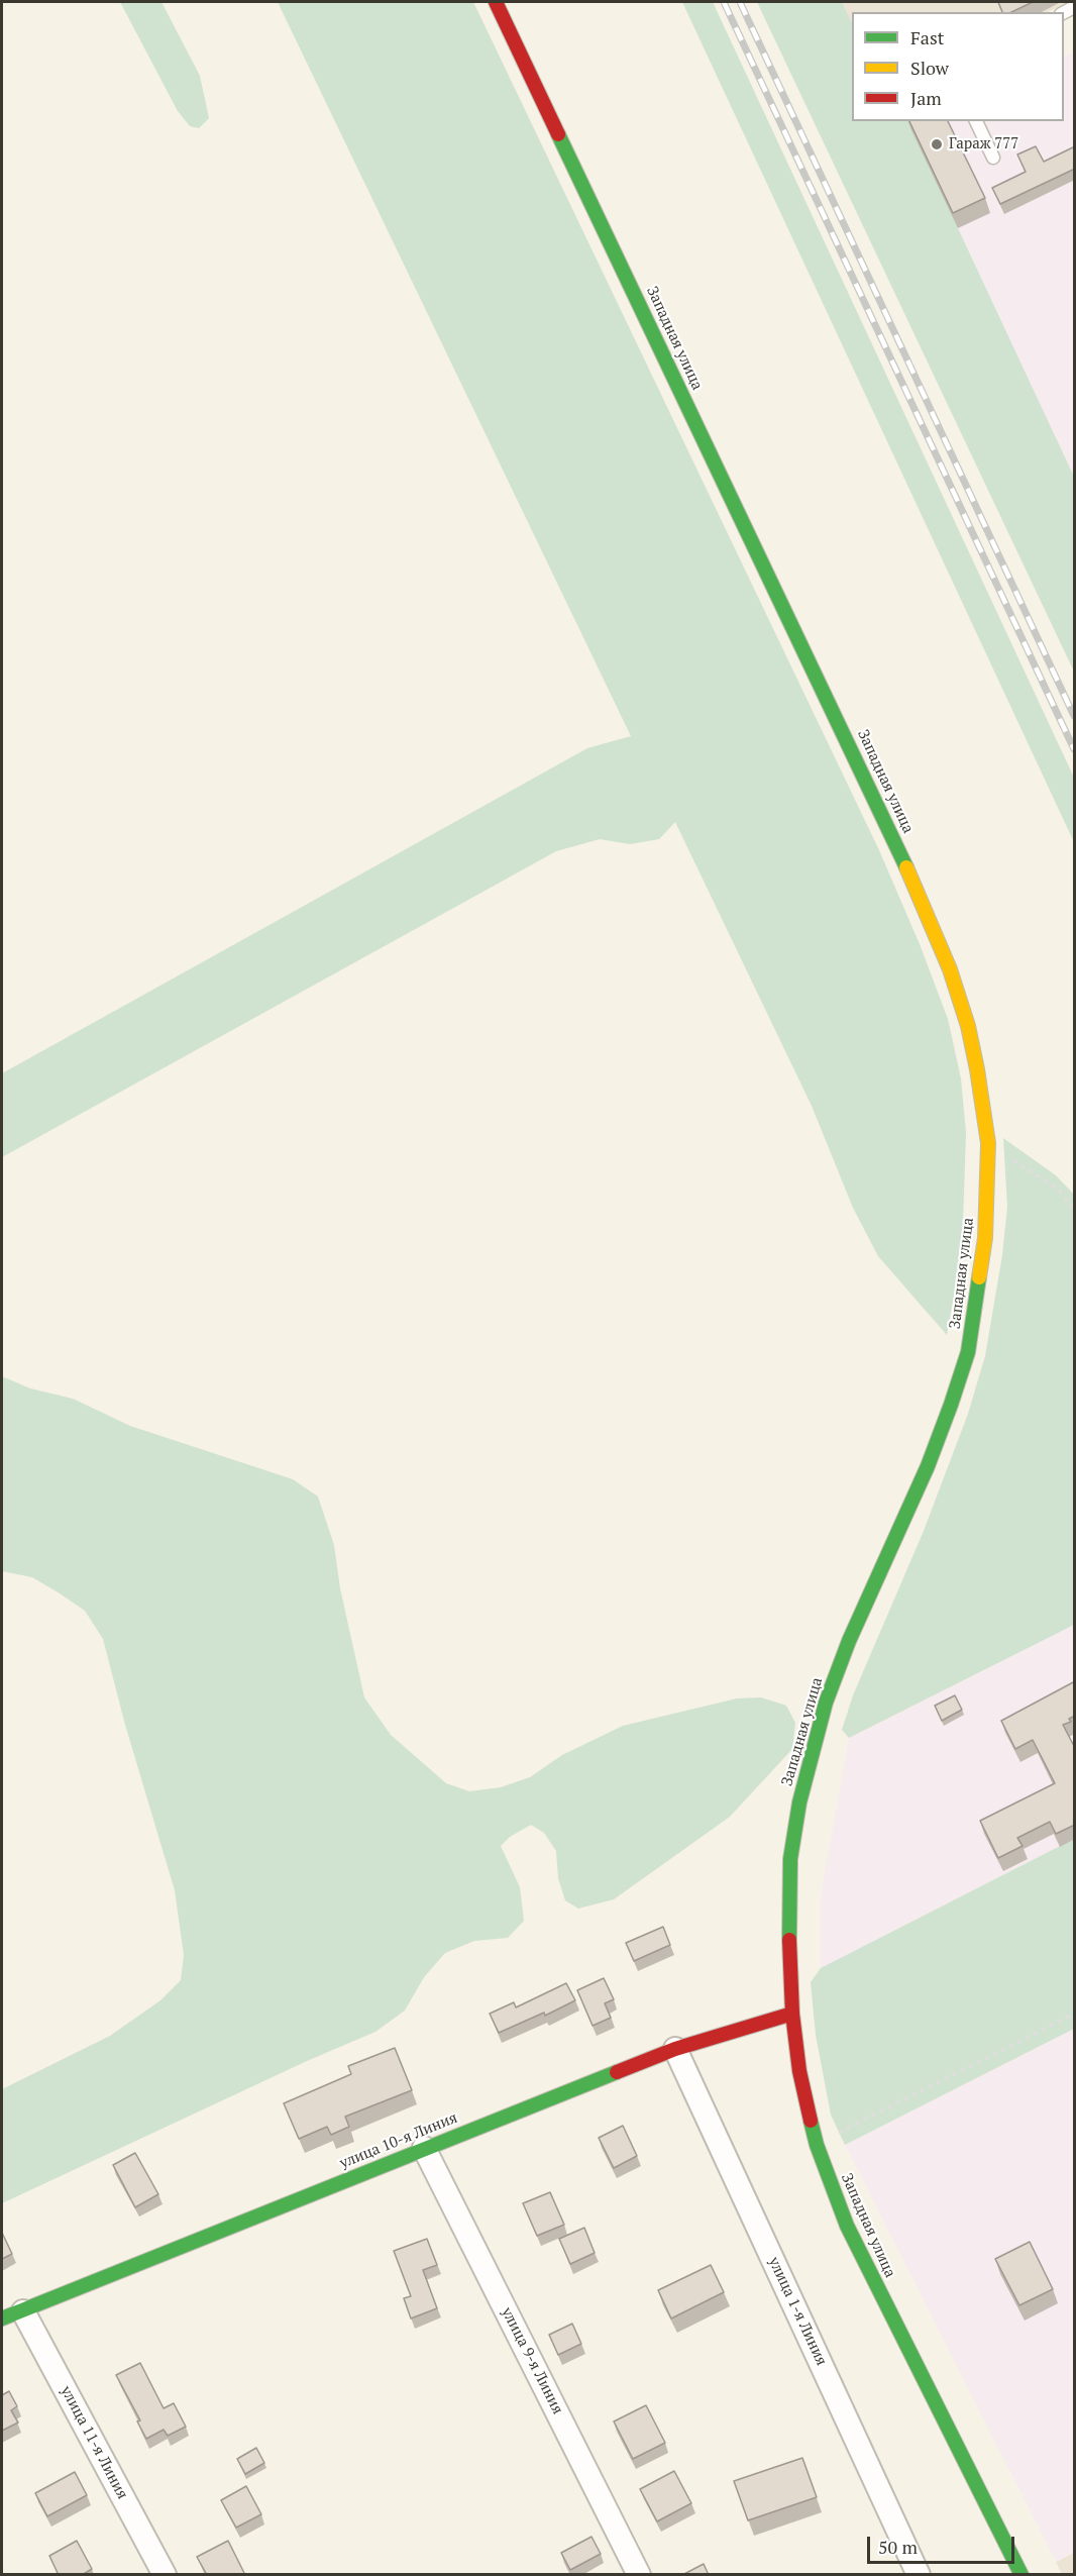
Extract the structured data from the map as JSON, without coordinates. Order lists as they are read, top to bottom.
{
  "streets": {
    "street": [
      "Западная улица",
      "улица 10-я Линия",
      "улица 1-я Линия",
      "улица 9-я Линия",
      "улица 11-я Линия"
    ]
  },
  "crossings": [
    ["Западная улица", "улица 10-я Линия"],
    ["улица 10-я Линия", "улица 1-я Линия"],
    ["улица 10-я Линия", "улица 9-я Линия"],
    ["улица 10-я Линия", "улица 11-я Линия"]
  ],
  "places": ["Гараж 777"],
  "legend": ["Fast", "Slow", "Jam"],
  "scale_bar": "50 m"
}
